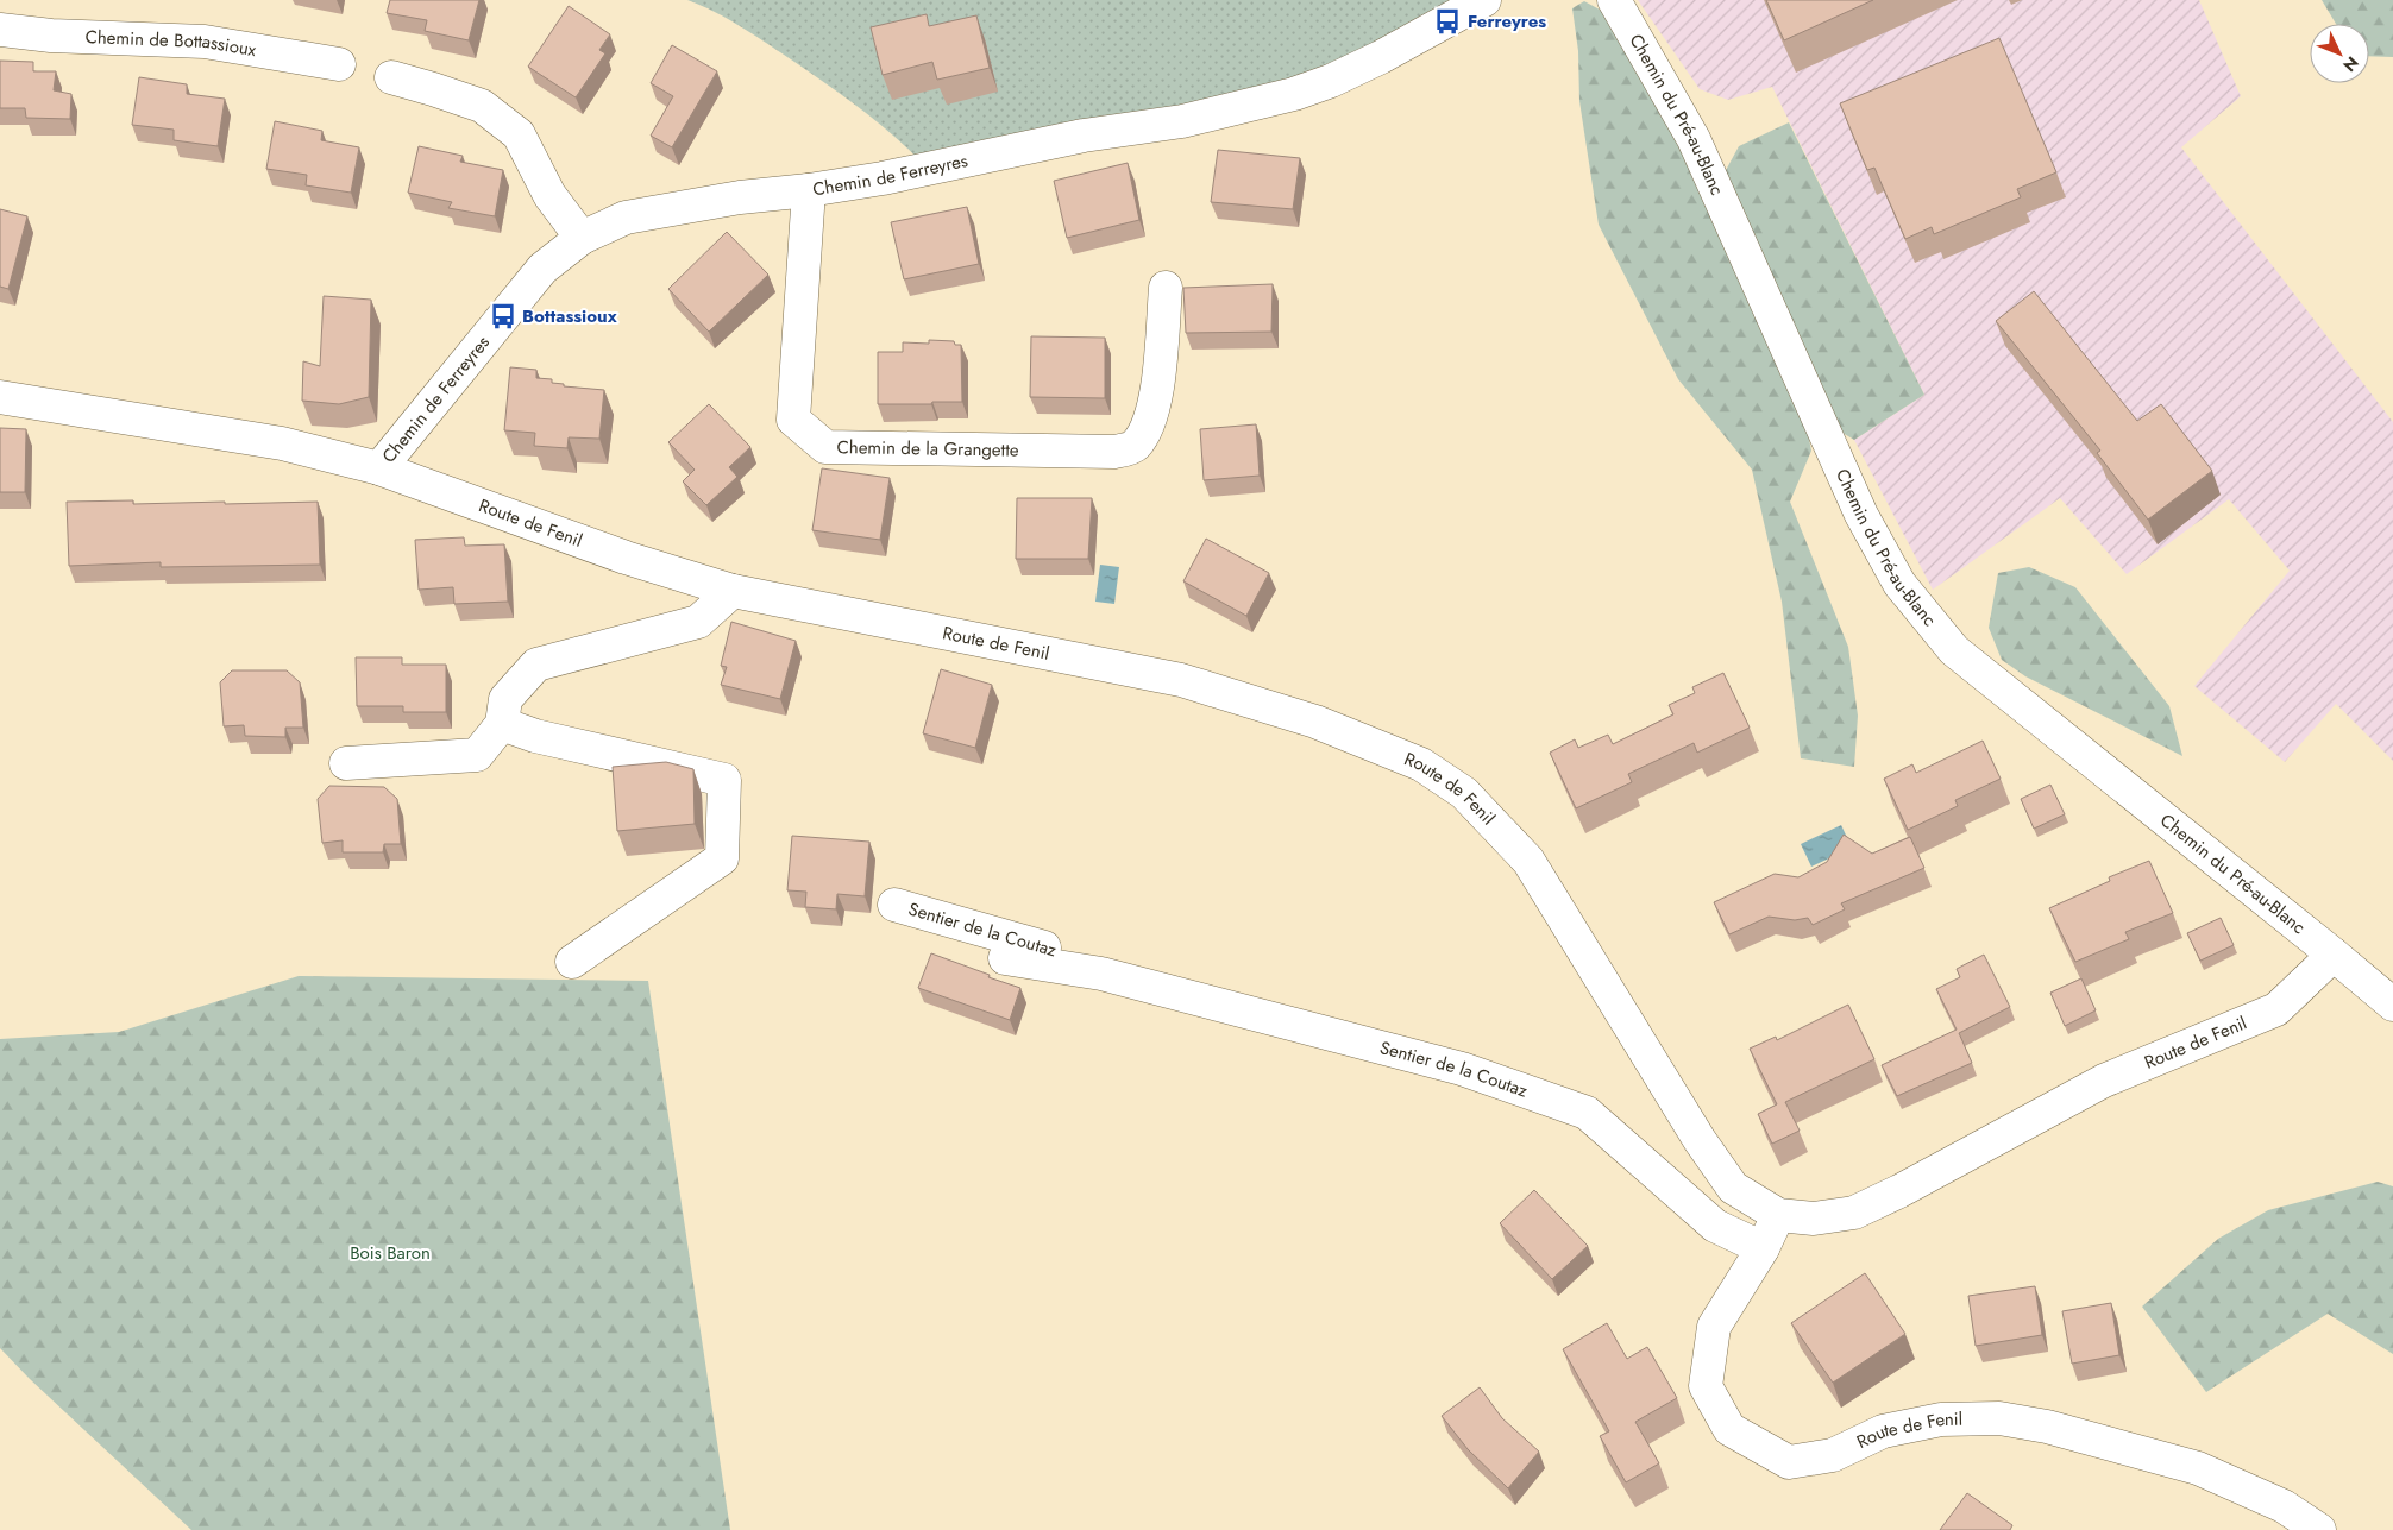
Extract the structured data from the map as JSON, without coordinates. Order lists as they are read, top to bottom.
{
  "streets": {
    "street": [
      "Chemin de Bottassioux",
      "Chemin du Pré-au-Blanc",
      "Chemin de Ferreyres",
      "Chemin de la Grangette",
      "Route de Fenil",
      "Sentier de la Coutaz"
    ]
  },
  "crossings": [
    ["Chemin du Pré-au-Blanc", "Route de Fenil"],
    ["Chemin de Ferreyres", "Chemin de la Grangette"],
    ["Chemin de Ferreyres", "Route de Fenil"],
    ["Route de Fenil", "Sentier de la Coutaz"]
  ],
  "parks": ["Bois Baron"],
  "places": {
    "bus stop": ["Ferreyres", "Bottassioux"]
  },
  "north": "bottom right"
}
